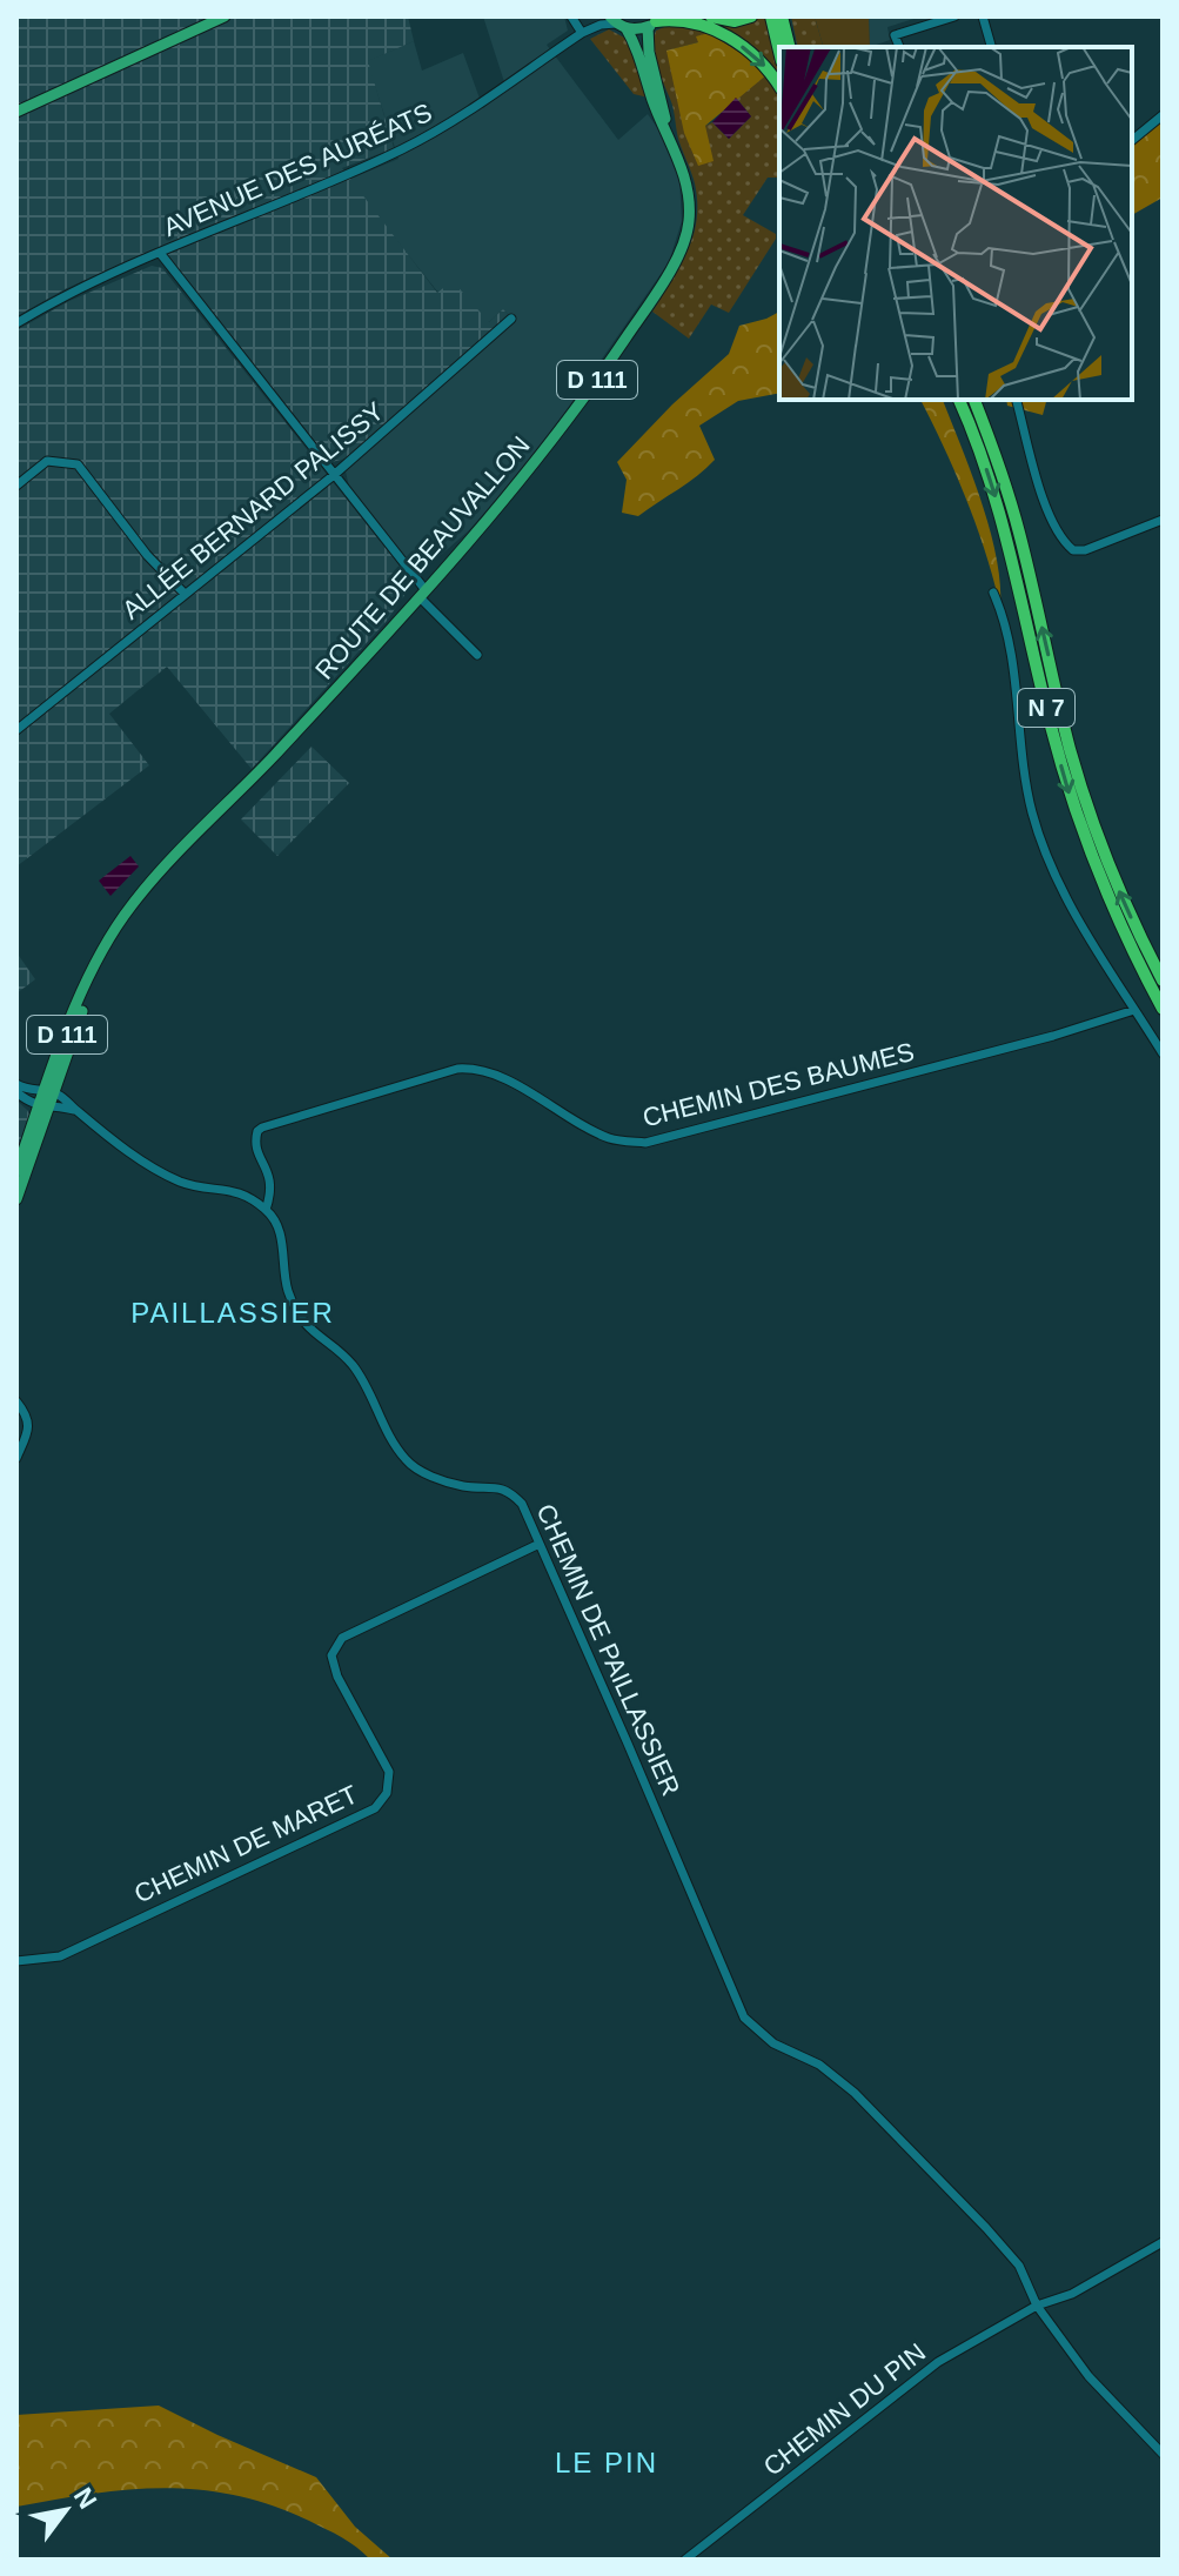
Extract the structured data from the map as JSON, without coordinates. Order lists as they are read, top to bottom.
{
  "streets": {
    "highway": ["N 7"],
    "main road": ["D 111", "ROUTE DE BEAUVALLON"],
    "street": [
      "AVENUE DES AURÉATS",
      "ALLÉE BERNARD PALISSY",
      "CHEMIN DES BAUMES",
      "CHEMIN DE PAILLASSIER",
      "CHEMIN DE MARET",
      "CHEMIN DU PIN"
    ]
  },
  "crossings": [
    ["AVENUE DES AURÉATS", "D 111"],
    ["D 111", "ROUTE DE BEAUVALLON"],
    ["CHEMIN DES BAUMES", "CHEMIN DE PAILLASSIER"],
    ["CHEMIN DE PAILLASSIER", "CHEMIN DE MARET"],
    ["CHEMIN DE PAILLASSIER", "CHEMIN DU PIN"]
  ],
  "districts": ["PAILLASSIER", "LE PIN"],
  "north": "top right"
}
